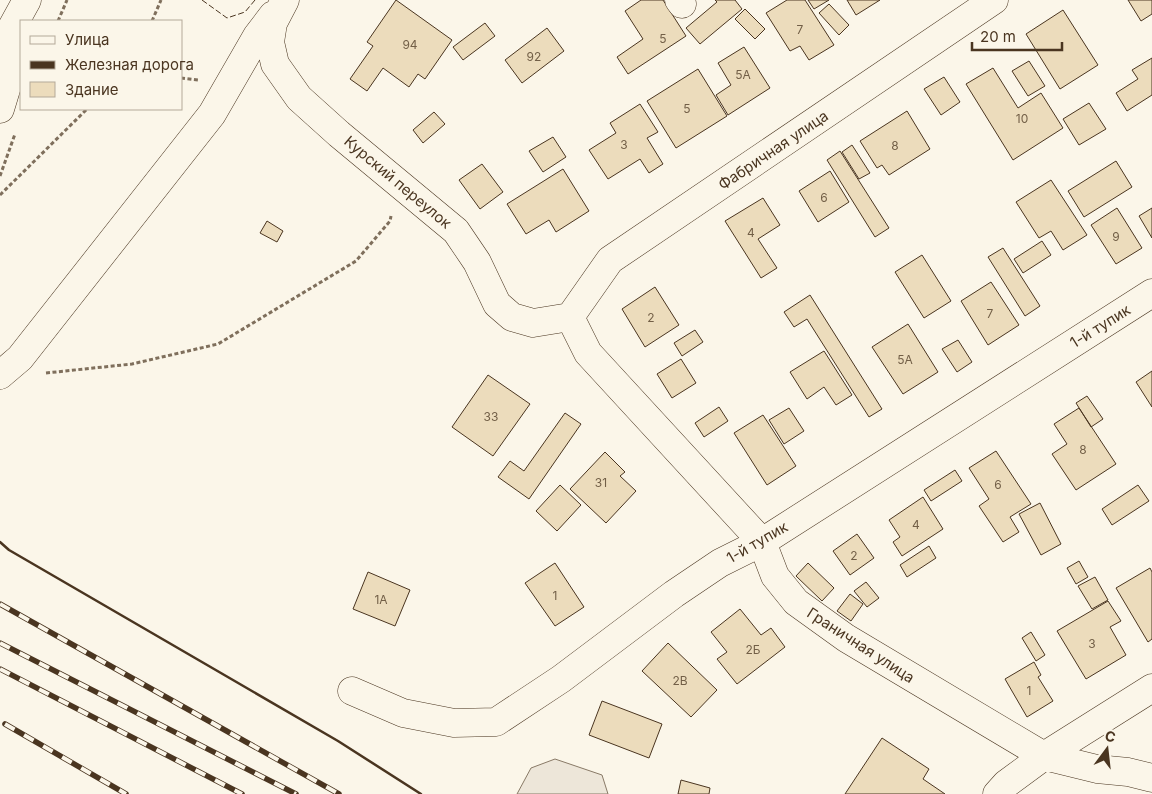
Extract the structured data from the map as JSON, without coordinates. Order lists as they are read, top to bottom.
{
  "streets": {
    "street": [
      "Фабричная улица",
      "Курский переулок",
      "1-й тупик",
      "Граничная улица"
    ]
  },
  "crossings": [
    ["Фабричная улица", "Курский переулок"],
    ["Фабричная улица", "Граничная улица"],
    ["Курский переулок", "Граничная улица"],
    ["1-й тупик", "Граничная улица"]
  ],
  "house_numbers": [
    "7",
    "5",
    "94",
    "92",
    "5А",
    "5",
    "10",
    "3",
    "8",
    "6",
    "4",
    "9",
    "7",
    "2",
    "5А",
    "33",
    "8",
    "31",
    "6",
    "4",
    "2",
    "1",
    "1А",
    "3",
    "2Б",
    "2В",
    "1"
  ],
  "legend": ["Улица", "Железная дорога", "Здание"],
  "scale_bar": "20 m",
  "north": "top"
}
